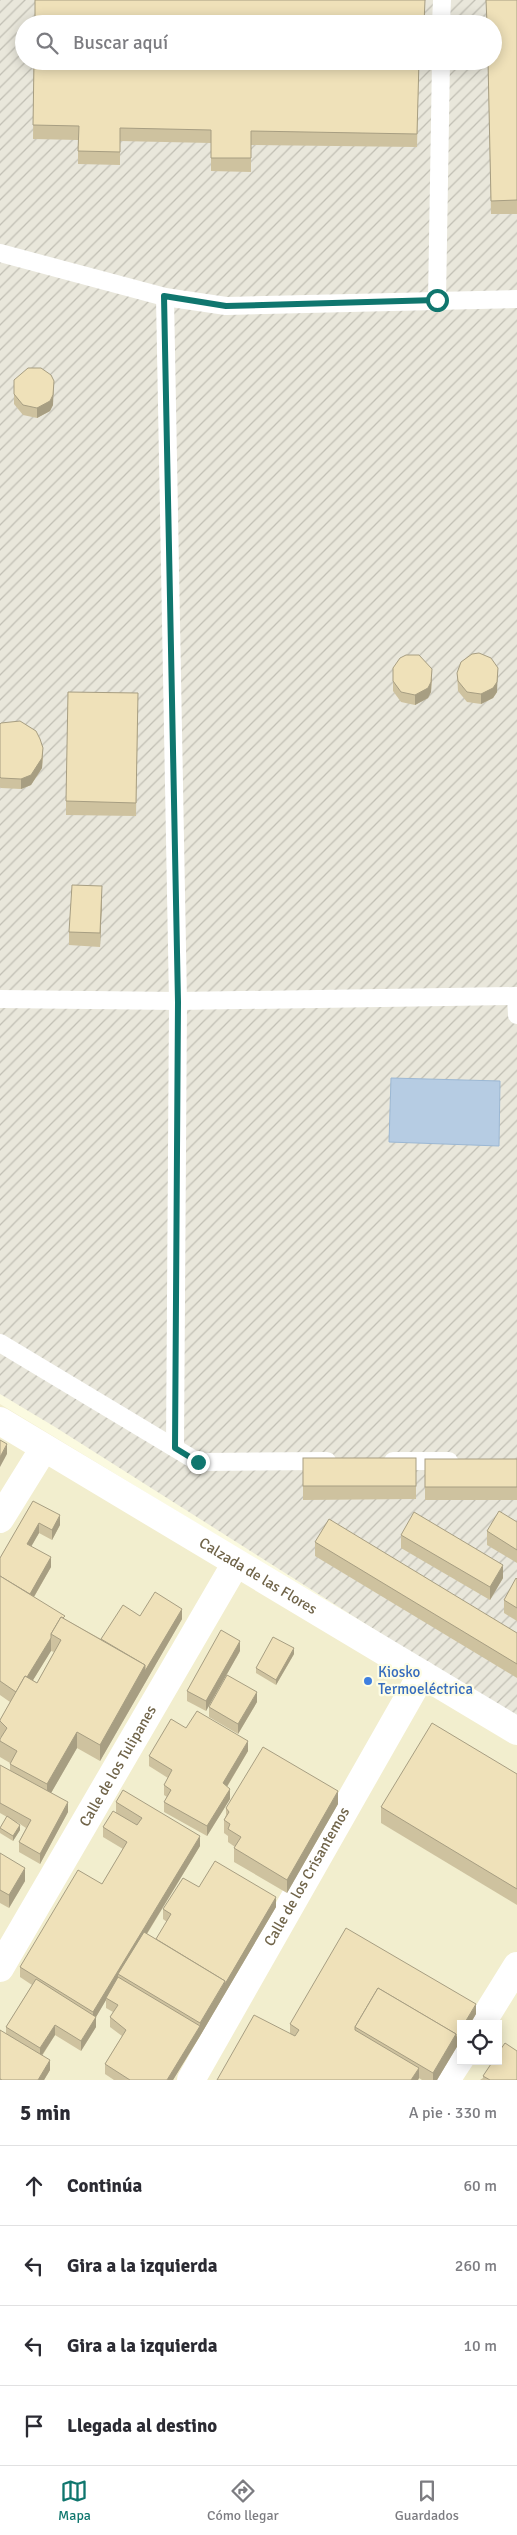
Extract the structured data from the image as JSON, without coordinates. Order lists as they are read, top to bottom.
{
  "streets": {
    "street": ["Calzada de las Flores", "Calle de los Tulipanes", "Calle de los Crisantemos"]
  },
  "crossings": [
    ["Calzada de las Flores", "Calle de los Tulipanes"],
    ["Calzada de las Flores", "Calle de los Crisantemos"]
  ],
  "places": ["Kiosko Termoeléctrica"],
  "page": {
    "search": "Buscar aquí",
    "heading": ["5 min", "A pie · 330 m"],
    "list": [
      ["Continúa", "60 m"],
      ["Gira a la izquierda", "260 m"],
      ["Gira a la izquierda", "10 m"],
      "Llegada al destino"
    ],
    "nav": ["Mapa", "Cómo llegar", "Guardados"]
  }
}
